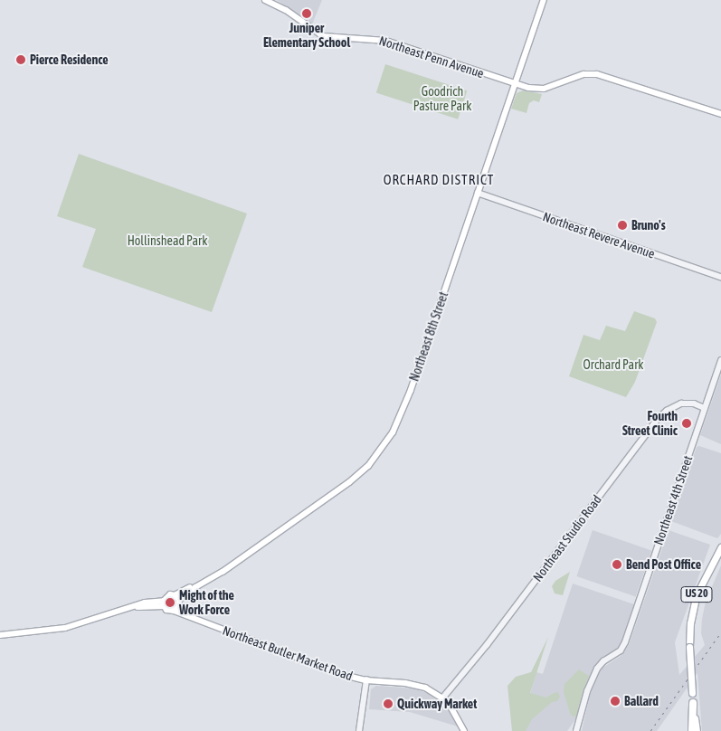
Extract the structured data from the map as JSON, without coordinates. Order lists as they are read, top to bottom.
{
  "streets": {
    "main road": [
      "Northeast Penn Avenue",
      "Northeast 8th Street",
      "US 20",
      "Northeast Butler Market Road"
    ],
    "street": ["Northeast Revere Avenue", "Northeast 4th Street", "Northeast Studio Road"]
  },
  "crossings": [
    ["Northeast Penn Avenue", "Northeast 8th Street"],
    ["Northeast Revere Avenue", "Northeast 8th Street"],
    ["Northeast 8th Street", "Northeast Butler Market Road"],
    ["Northeast 4th Street", "Northeast Studio Road"],
    ["Northeast Studio Road", "Northeast Butler Market Road"]
  ],
  "districts": ["ORCHARD DISTRICT"],
  "parks": ["Goodrich Pasture Park", "Hollinshead Park", "Orchard Park"],
  "places": [
    "Juniper Elementary School",
    "Pierce Residence",
    "Bruno's",
    "Fourth Street Clinic",
    "Bend Post Office",
    "Might of the Work Force",
    "Ballard",
    "Quickway Market"
  ]
}
